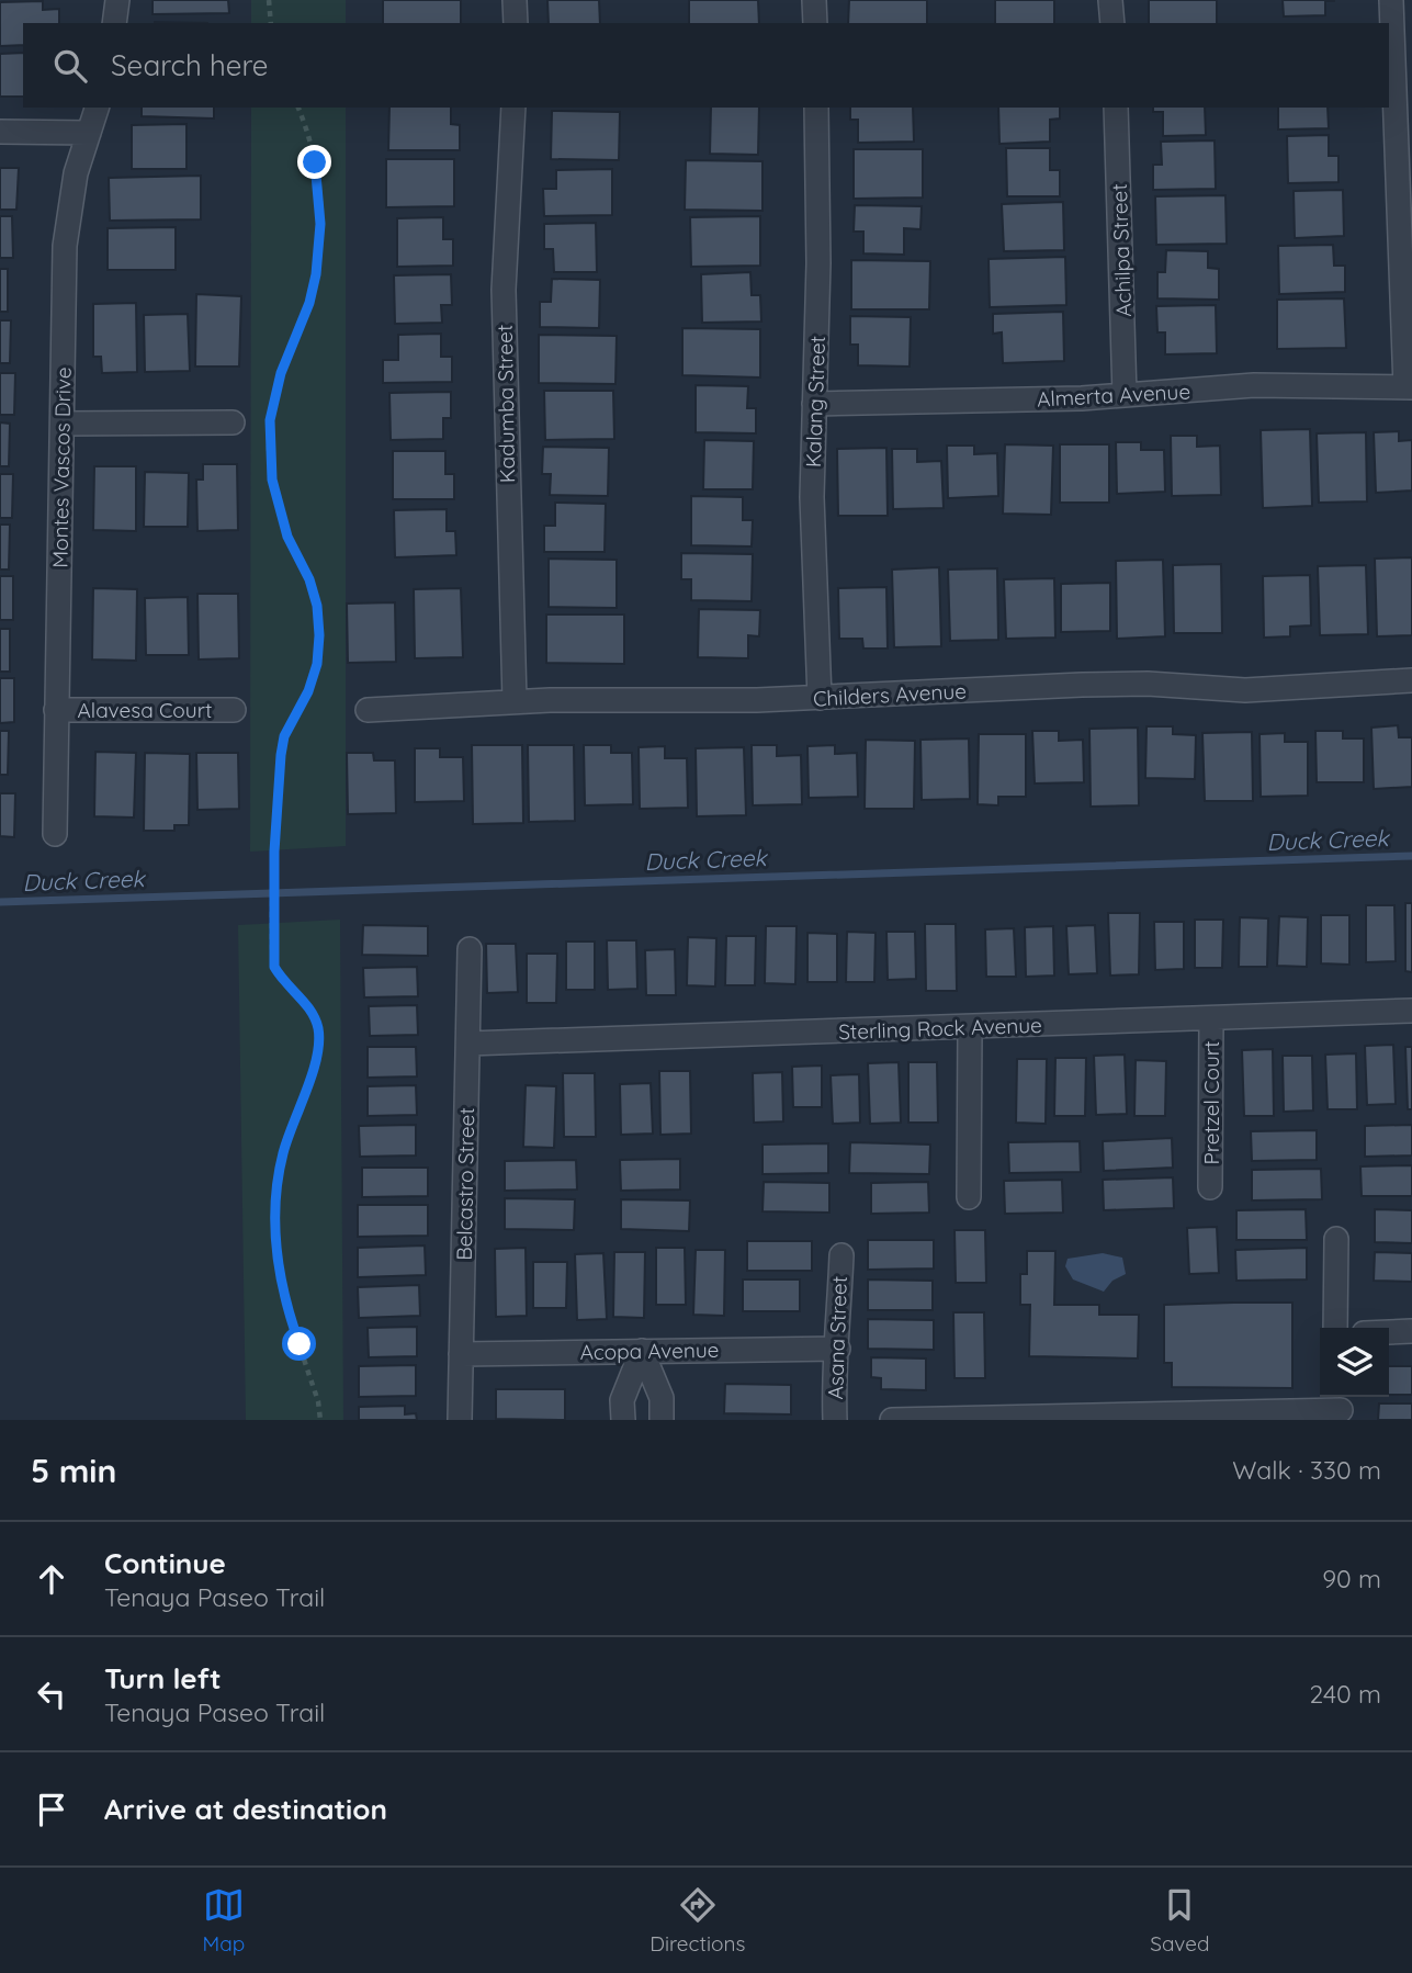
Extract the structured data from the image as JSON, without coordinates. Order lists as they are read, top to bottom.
{
  "streets": {
    "street": [
      "Achilpa Street",
      "Almerta Avenue",
      "Kalang Street",
      "Kadumba Street",
      "Montes Vascos Drive",
      "Childers Avenue",
      "Alavesa Court",
      "Sterling Rock Avenue",
      "Pretzel Court",
      "Belcastro Street",
      "Asana Street",
      "Acopa Avenue"
    ]
  },
  "crossings": [
    ["Achilpa Street", "Almerta Avenue"],
    ["Almerta Avenue", "Kalang Street"],
    ["Kalang Street", "Childers Avenue"],
    ["Kadumba Street", "Childers Avenue"],
    ["Montes Vascos Drive", "Alavesa Court"],
    ["Sterling Rock Avenue", "Pretzel Court"],
    ["Sterling Rock Avenue", "Belcastro Street"],
    ["Belcastro Street", "Acopa Avenue"],
    ["Asana Street", "Acopa Avenue"]
  ],
  "water": ["Duck Creek"],
  "page": {
    "search": "Search here",
    "heading": ["5 min", "Walk · 330 m"],
    "list": [
      ["Continue", "Tenaya Paseo Trail", "90 m"],
      ["Turn left", "Tenaya Paseo Trail", "240 m"],
      "Arrive at destination"
    ],
    "nav": ["Map", "Directions", "Saved"]
  }
}
